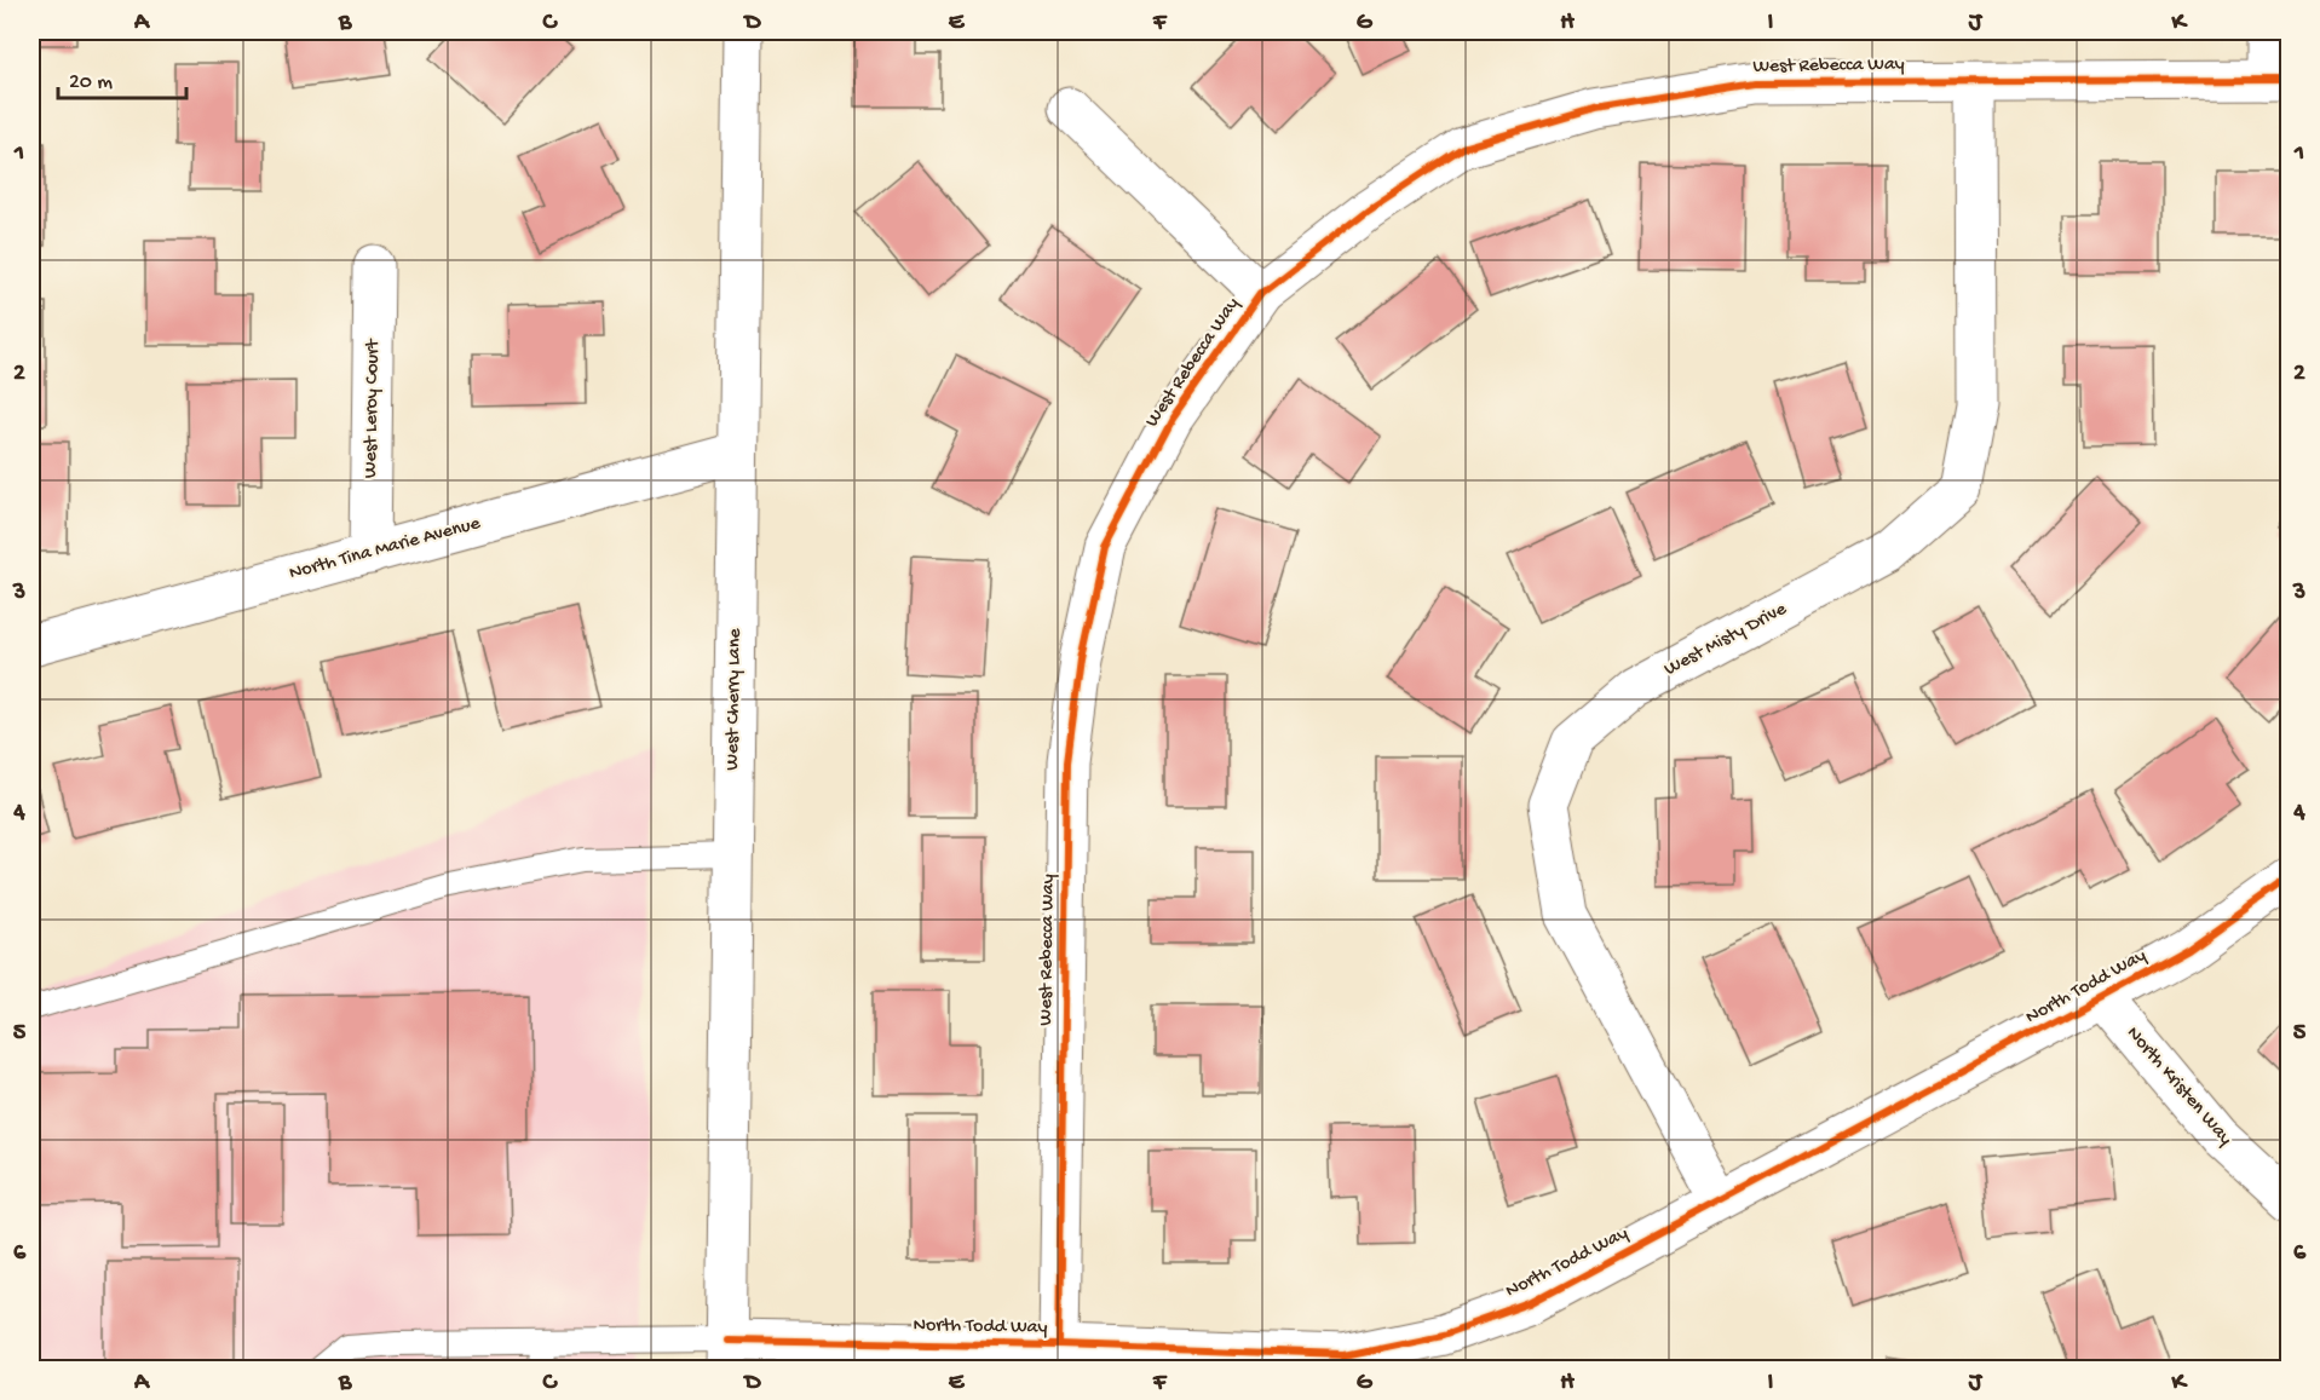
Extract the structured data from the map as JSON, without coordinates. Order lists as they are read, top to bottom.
{
  "streets": {
    "street": [
      "West Rebecca Way",
      "West Leroy Court",
      "North Tina Marie Avenue",
      "West Misty Drive",
      "West Cherry Lane",
      "North Todd Way",
      "North Kristen Way"
    ]
  },
  "crossings": [
    ["West Rebecca Way", "West Misty Drive"],
    ["West Rebecca Way", "North Todd Way"],
    ["West Leroy Court", "North Tina Marie Avenue"],
    ["North Tina Marie Avenue", "West Cherry Lane"],
    ["West Misty Drive", "North Todd Way"],
    ["West Cherry Lane", "North Todd Way"],
    ["North Todd Way", "North Kristen Way"]
  ],
  "scale_bar": "20 m",
  "grid": {
    "columns": [
      "A",
      "B",
      "C",
      "D",
      "E",
      "F",
      "G",
      "H",
      "I",
      "J",
      "K"
    ],
    "rows": [
      "1",
      "2",
      "3",
      "4",
      "5",
      "6"
    ]
  }
}
